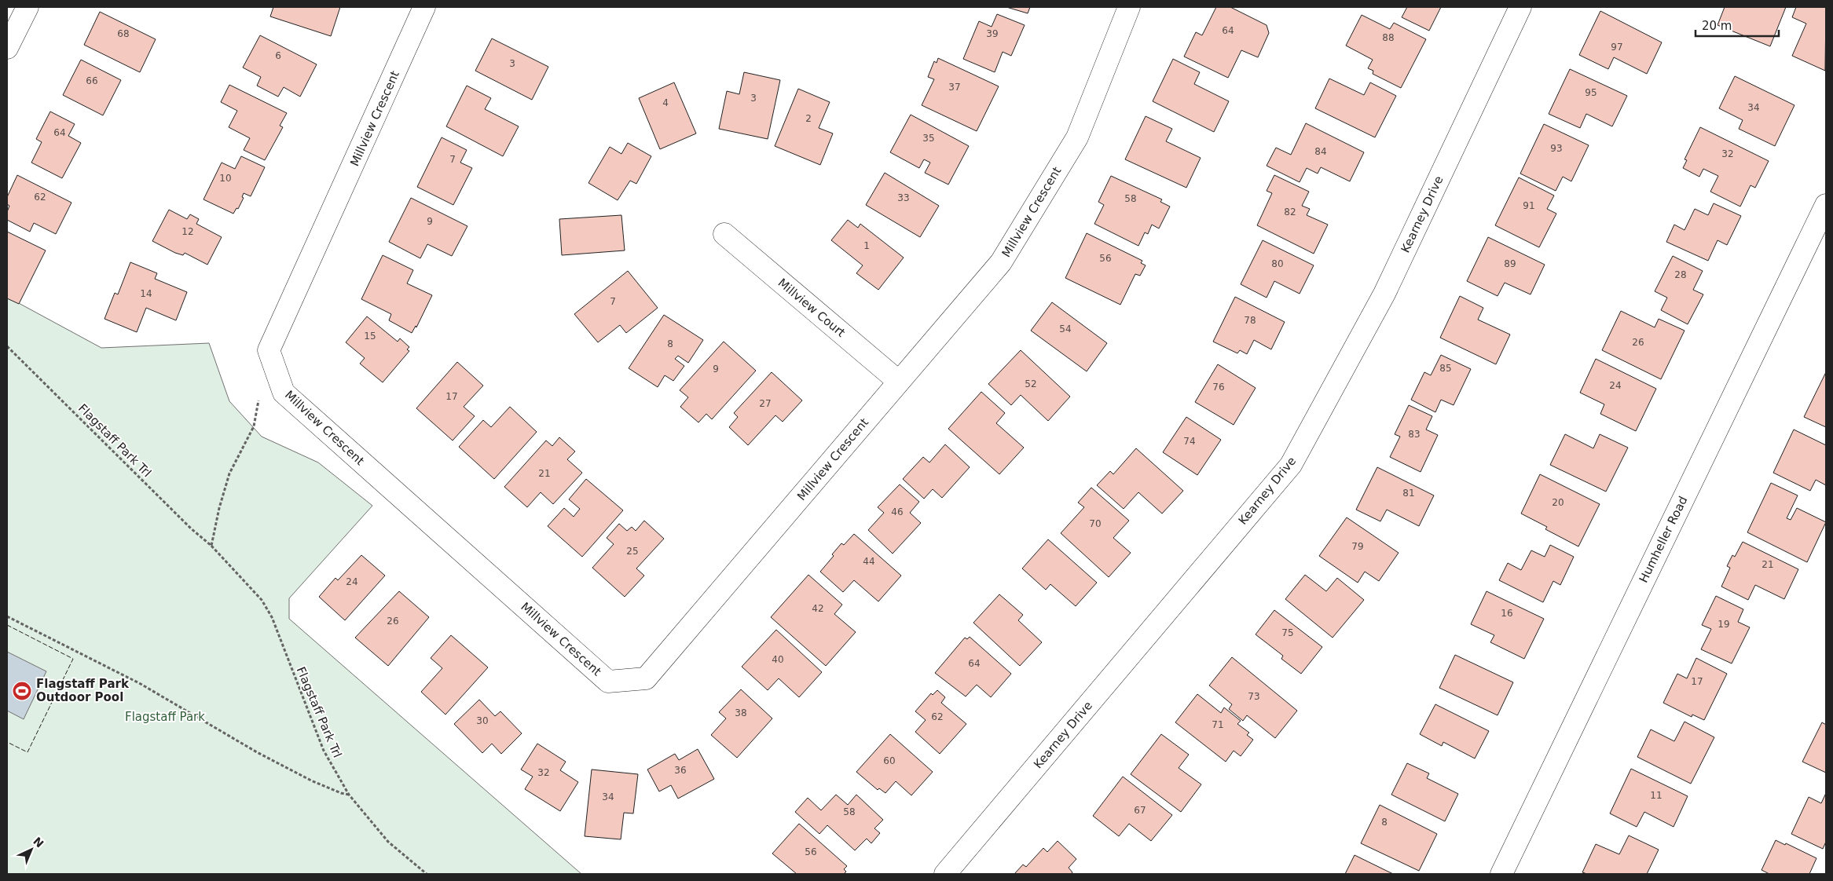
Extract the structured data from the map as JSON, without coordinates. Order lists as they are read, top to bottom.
{
  "streets": {
    "street": [
      "Millview Crescent",
      "Kearney Drive",
      "Millview Court",
      "Humheller Road"
    ],
    "path": ["Flagstaff Park Trl"]
  },
  "crossings": [
    ["Millview Crescent", "Millview Court"]
  ],
  "parks": ["Flagstaff Park"],
  "places": {
    "sports": ["Flagstaff Park Outdoor Pool"]
  },
  "house_numbers": [
    "64",
    "68",
    "39",
    "88",
    "97",
    "6",
    "3",
    "66",
    "37",
    "95",
    "3",
    "4",
    "34",
    "2",
    "64",
    "35",
    "93",
    "84",
    "32",
    "7",
    "10",
    "62",
    "33",
    "58",
    "91",
    "82",
    "9",
    "12",
    "1",
    "56",
    "80",
    "89",
    "28",
    "14",
    "7",
    "78",
    "54",
    "15",
    "26",
    "8",
    "85",
    "9",
    "52",
    "24",
    "76",
    "17",
    "27",
    "83",
    "74",
    "21",
    "81",
    "20",
    "46",
    "70",
    "79",
    "25",
    "44",
    "21",
    "24",
    "42",
    "16",
    "26",
    "19",
    "75",
    "40",
    "64",
    "17",
    "73",
    "38",
    "62",
    "30",
    "71",
    "60",
    "36",
    "32",
    "11",
    "34",
    "67",
    "58",
    "8",
    "56"
  ],
  "scale_bar": "20 m",
  "north": "top right"
}
